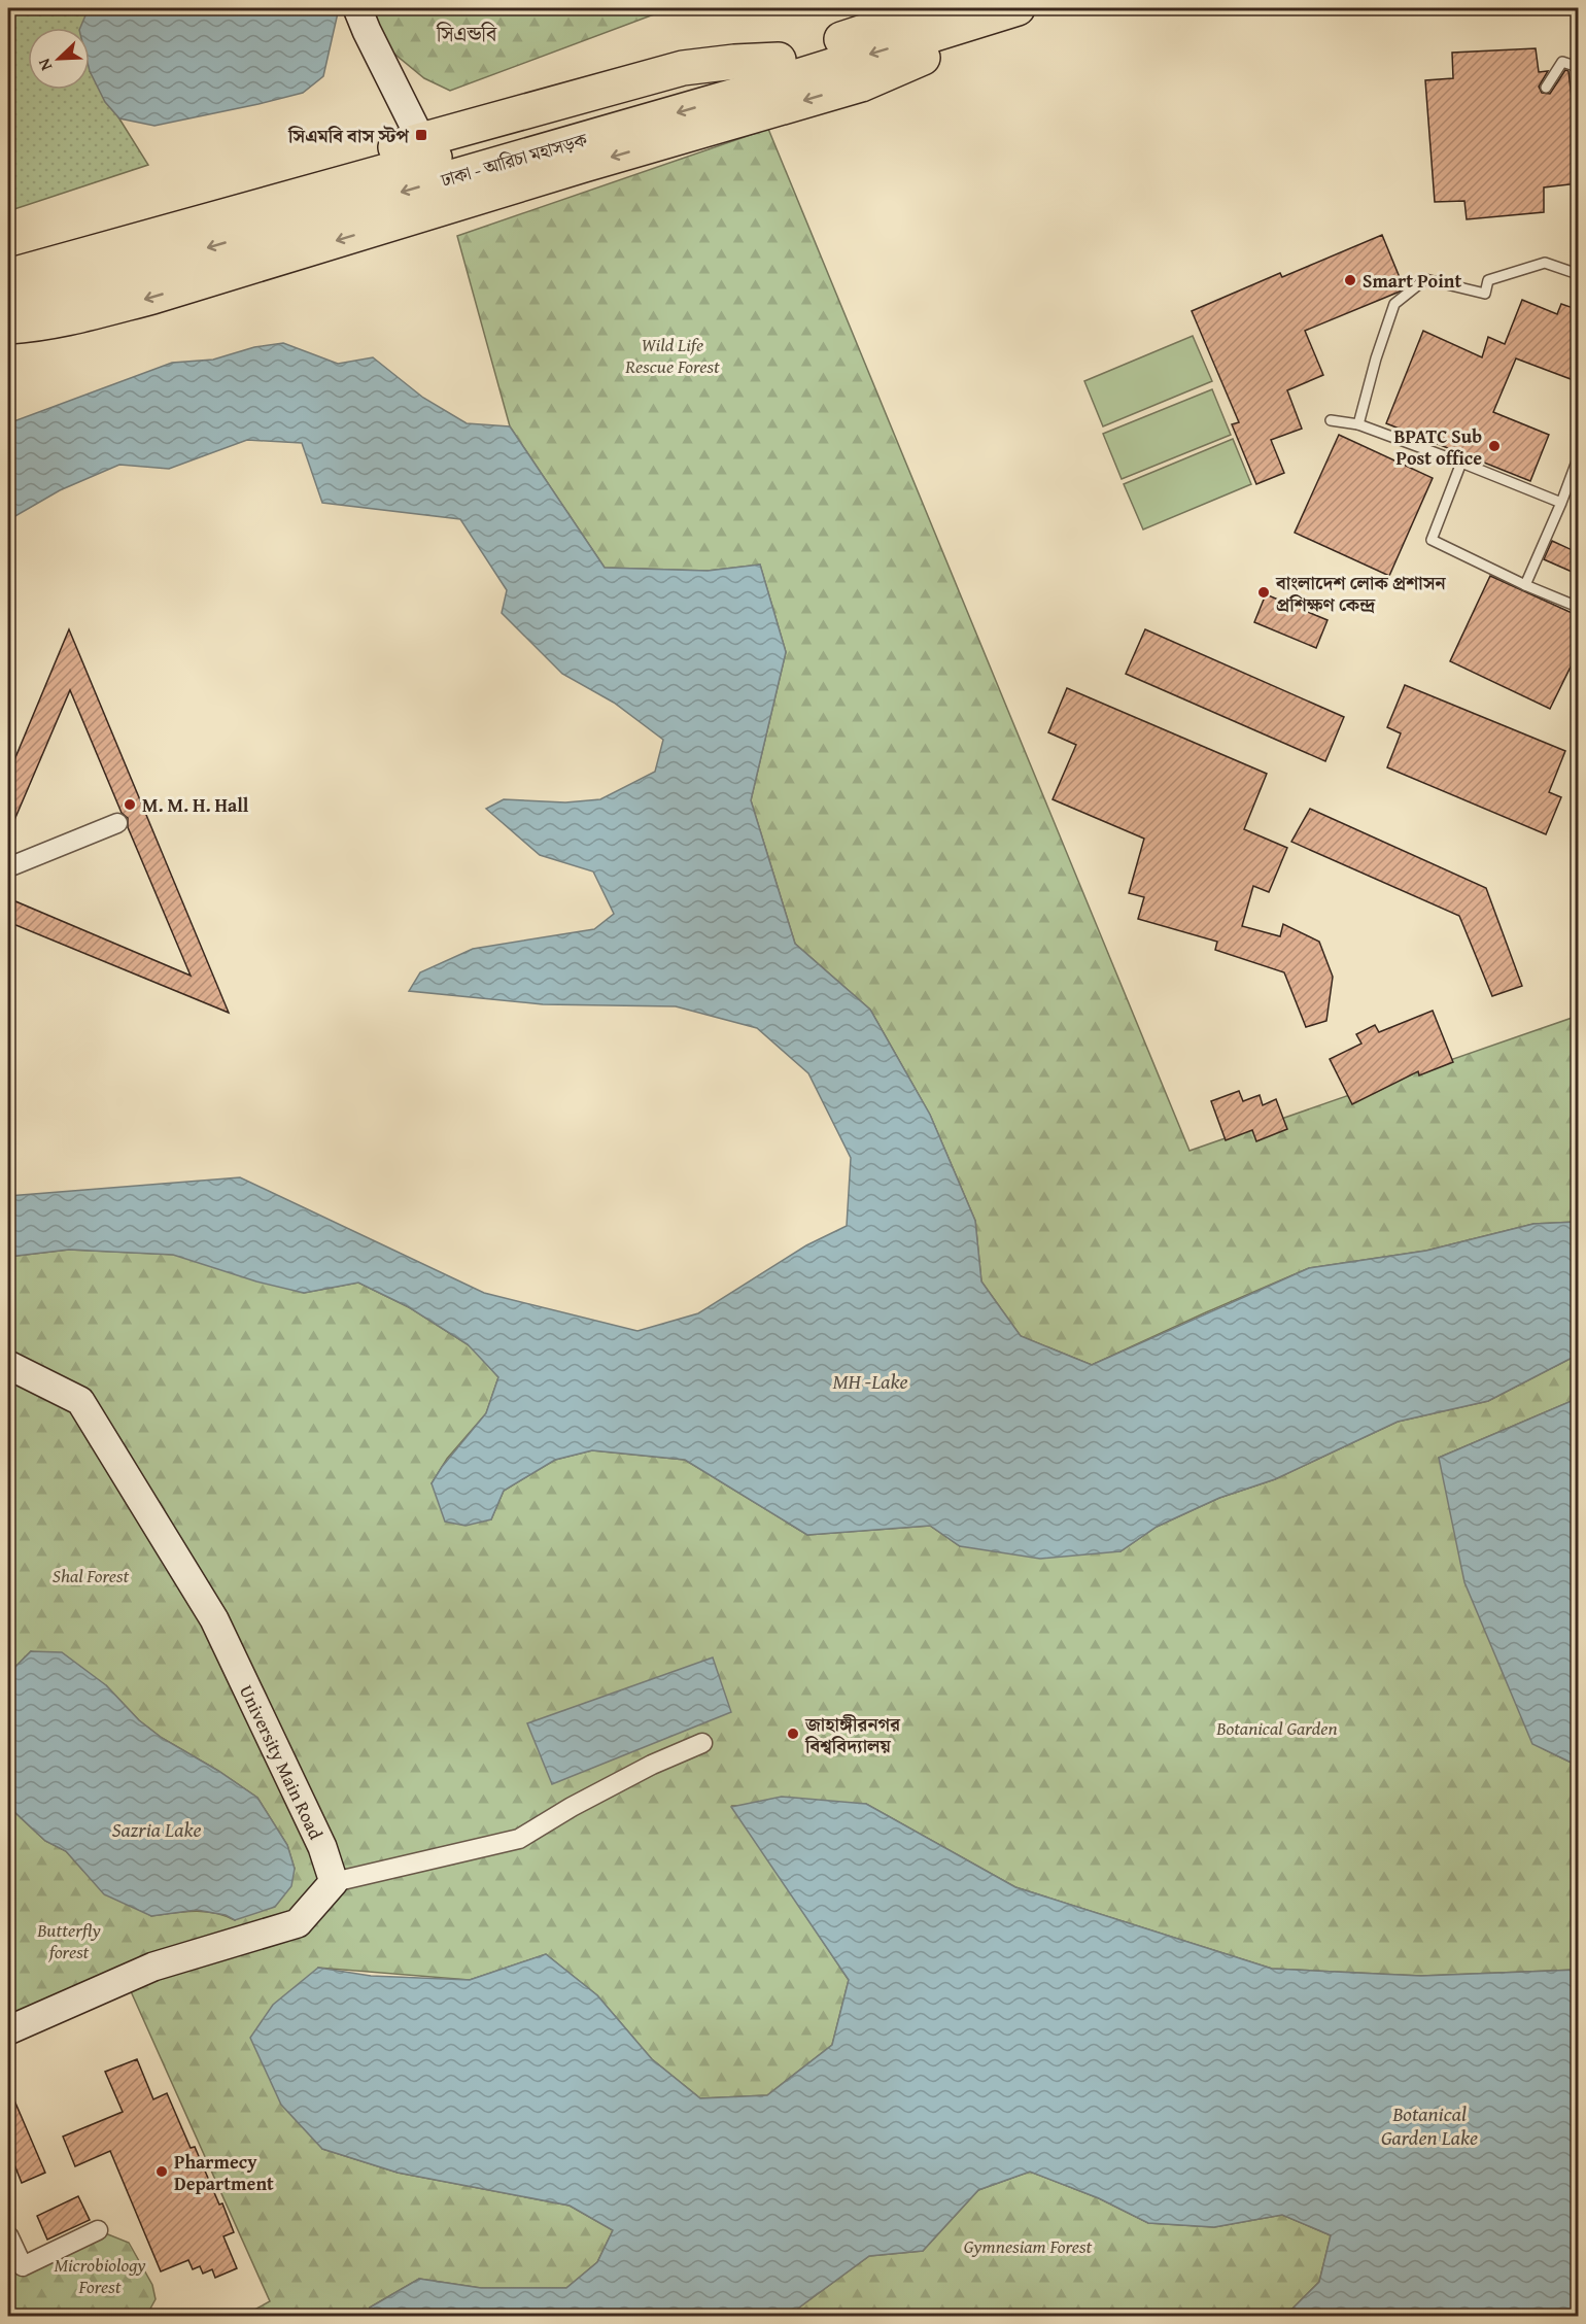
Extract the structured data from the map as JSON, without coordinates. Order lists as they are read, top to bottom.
{
  "streets": {
    "highway": ["ঢাকা - আরিচা মহাসড়ক"],
    "street": ["University Main Road"]
  },
  "districts": ["সিএন্ডবি"],
  "water": ["MH -Lake", "Sazria Lake", "Botanical Garden Lake"],
  "parks": [
    "Wild Life Rescue Forest",
    "Shal Forest",
    "Botanical Garden",
    "Butterfly forest",
    "Gymnesiam Forest",
    "Microbiology Forest"
  ],
  "places": {
    "transit": ["সিএমবি বাস স্টপ"],
    "other": [
      "Smart Point",
      "BPATC Sub Post office",
      "বাংলাদেশ লোক প্রশাসন প্রশিক্ষণ কেন্দ্র",
      "M. M. H. Hall",
      "জাহাঙ্গীরনগর বিশ্ববিদ্যালয়",
      "Pharmecy Department"
    ]
  },
  "north": "bottom left"
}
